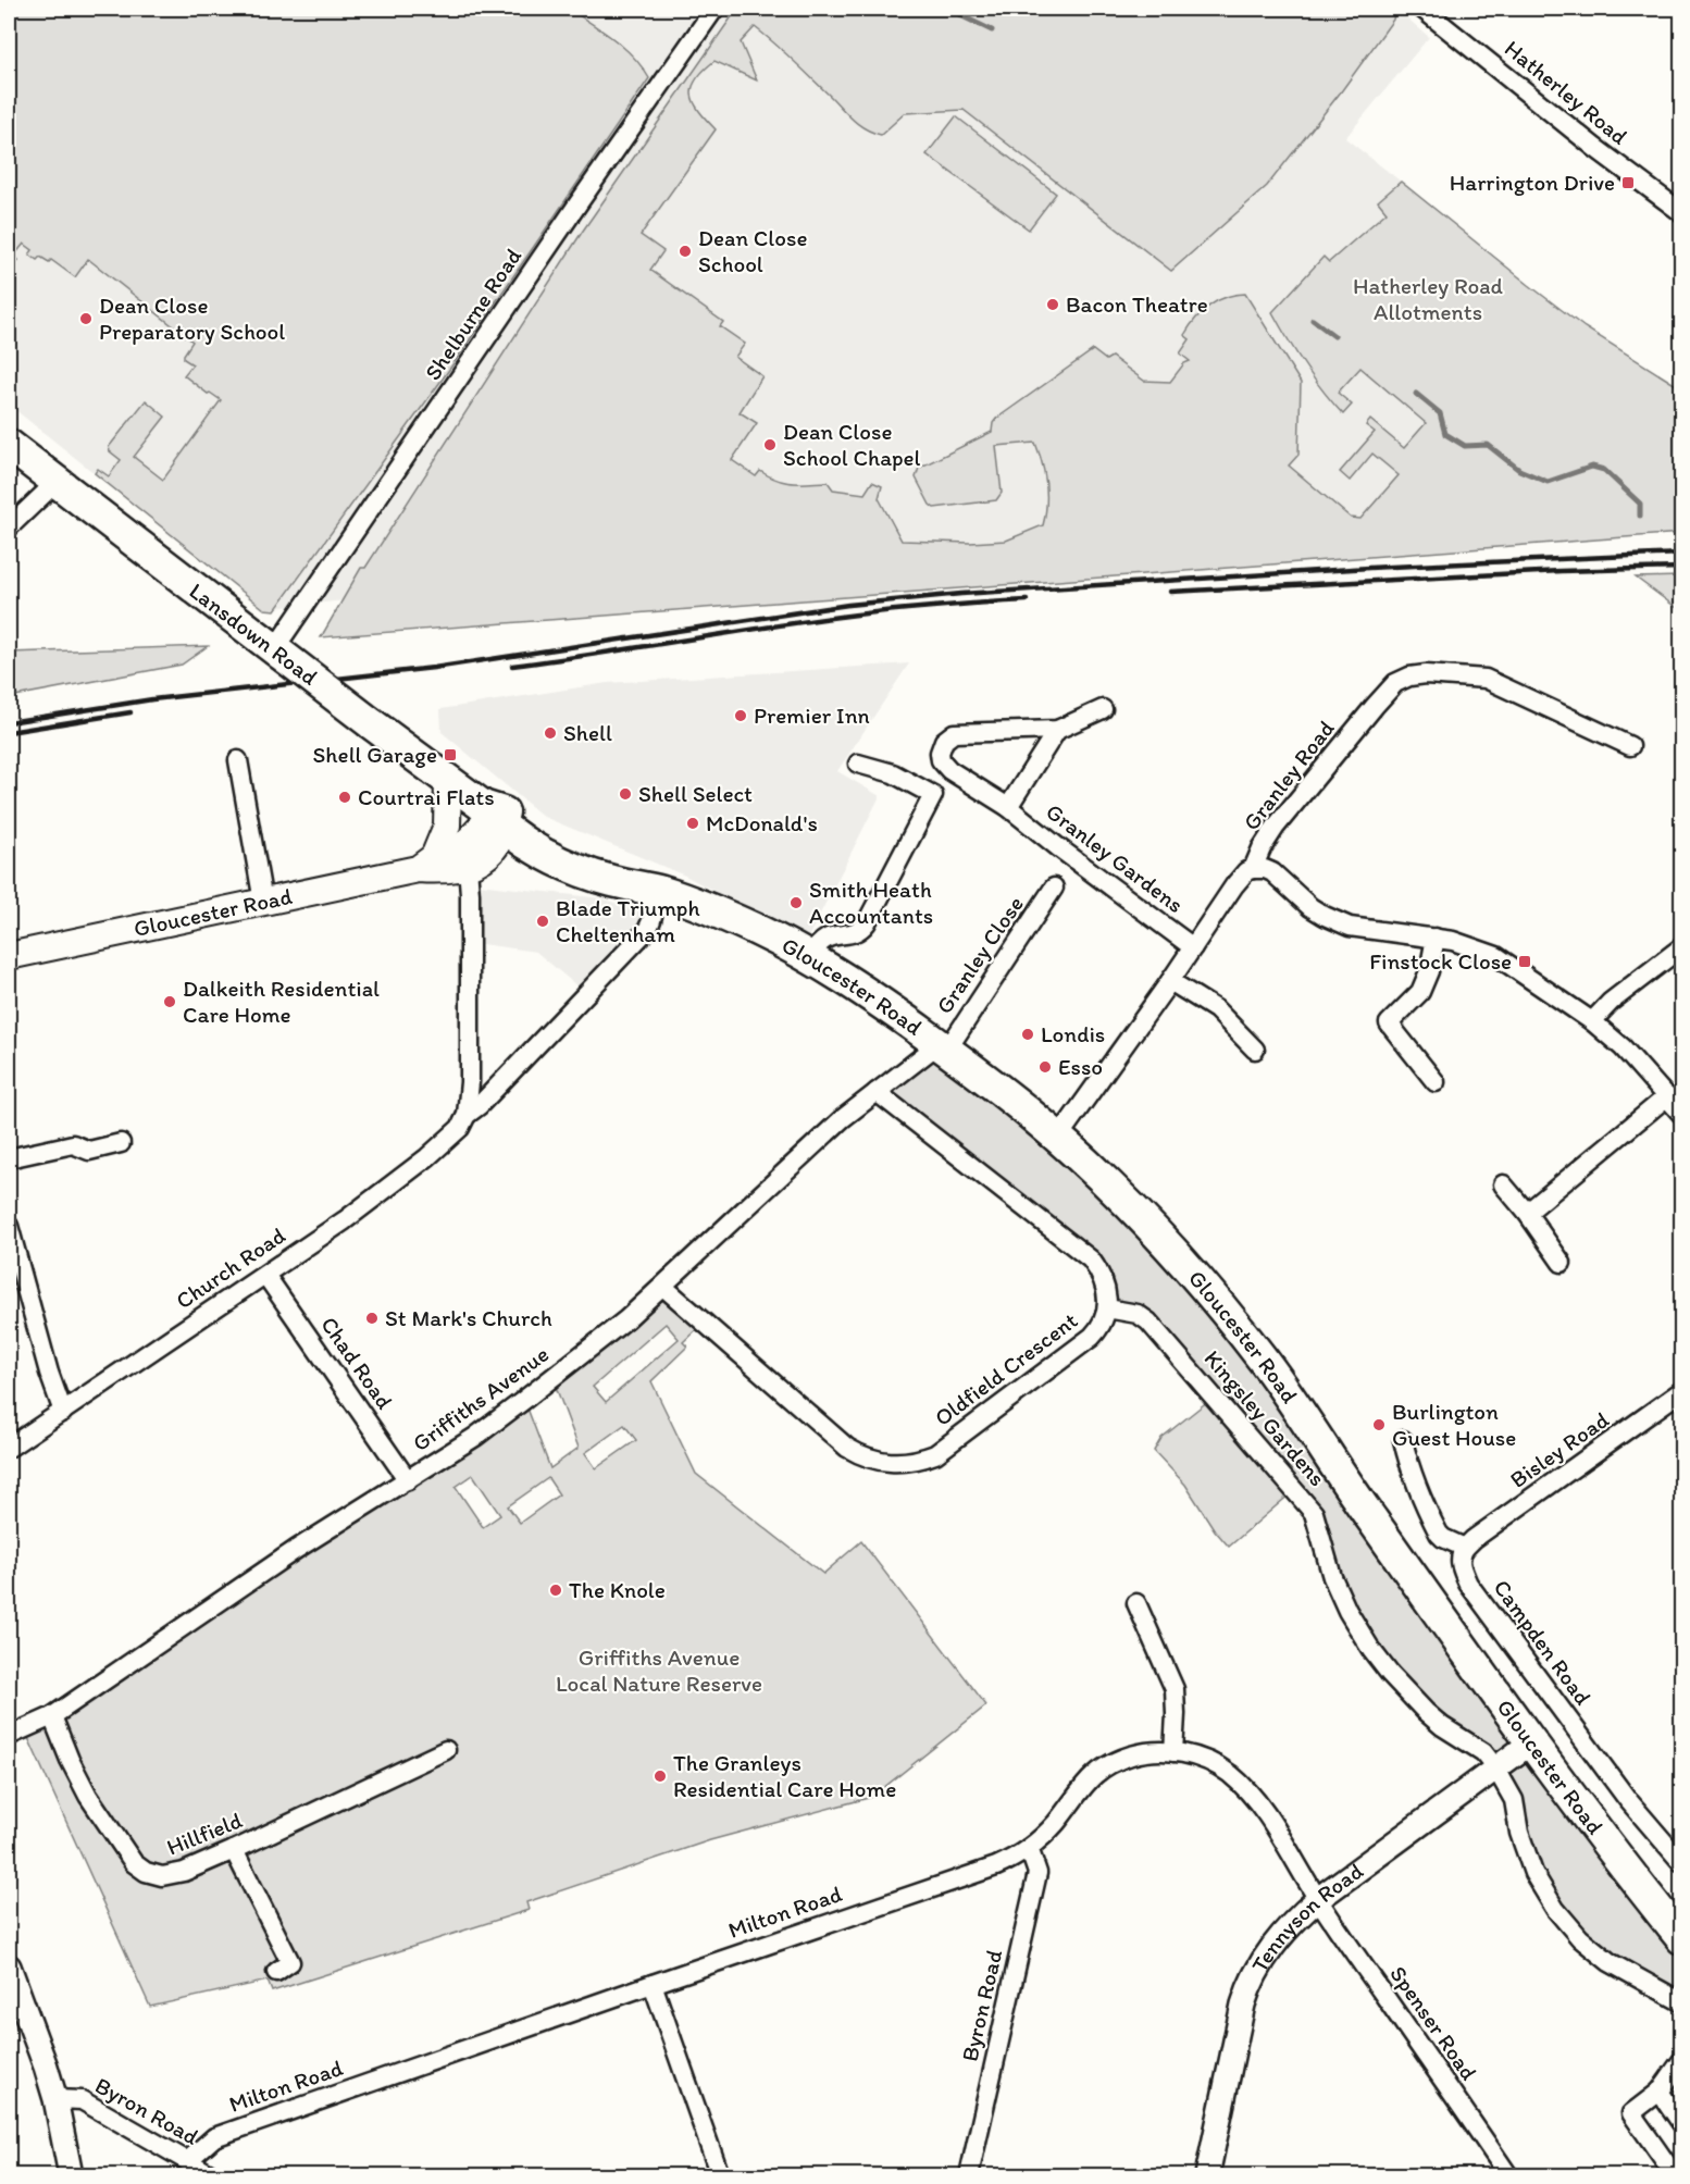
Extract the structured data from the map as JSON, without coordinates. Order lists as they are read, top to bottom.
{
  "streets": {
    "highway": ["Lansdown Road", "Gloucester Road"],
    "street": [
      "Hatherley Road",
      "Shelburne Road",
      "Granley Road",
      "Granley Gardens",
      "Granley Close",
      "Church Road",
      "Chad Road",
      "Oldfield Crescent",
      "Griffiths Avenue",
      "Kingsley Gardens",
      "Bisley Road",
      "Campden Road",
      "Hillfield",
      "Milton Road",
      "Tennyson Road",
      "Byron Road",
      "Spenser Road"
    ]
  },
  "crossings": [
    ["Shelburne Road", "Lansdown Road"],
    ["Lansdown Road", "Gloucester Road"],
    ["Granley Road", "Granley Gardens"],
    ["Granley Road", "Gloucester Road"],
    ["Gloucester Road", "Granley Close"],
    ["Gloucester Road", "Church Road"],
    ["Gloucester Road", "Griffiths Avenue"],
    ["Gloucester Road", "Tennyson Road"],
    ["Granley Close", "Griffiths Avenue"],
    ["Church Road", "Chad Road"],
    ["Chad Road", "Griffiths Avenue"],
    ["Oldfield Crescent", "Griffiths Avenue"],
    ["Oldfield Crescent", "Kingsley Gardens"],
    ["Griffiths Avenue", "Hillfield"],
    ["Kingsley Gardens", "Tennyson Road"],
    ["Bisley Road", "Campden Road"],
    ["Milton Road", "Tennyson Road"],
    ["Milton Road", "Byron Road"],
    ["Milton Road", "Spenser Road"],
    ["Tennyson Road", "Spenser Road"]
  ],
  "parks": ["Hatherley Road Allotments", "Griffiths Avenue Local Nature Reserve"],
  "places": {
    "transit": ["Harrington Drive", "Shell Garage", "Finstock Close"],
    "other": [
      "Dean Close School",
      "Bacon Theatre",
      "Dean Close Preparatory School",
      "Dean Close School Chapel",
      "Premier Inn",
      "Shell",
      "Shell Select",
      "Courtrai Flats",
      "McDonald's",
      "Smith Heath Accountants",
      "Blade Triumph Cheltenham",
      "Dalkeith Residential Care Home",
      "Londis",
      "Esso",
      "St Mark's Church",
      "Burlington Guest House",
      "The Knole",
      "The Granleys Residential Care Home"
    ]
  }
}
